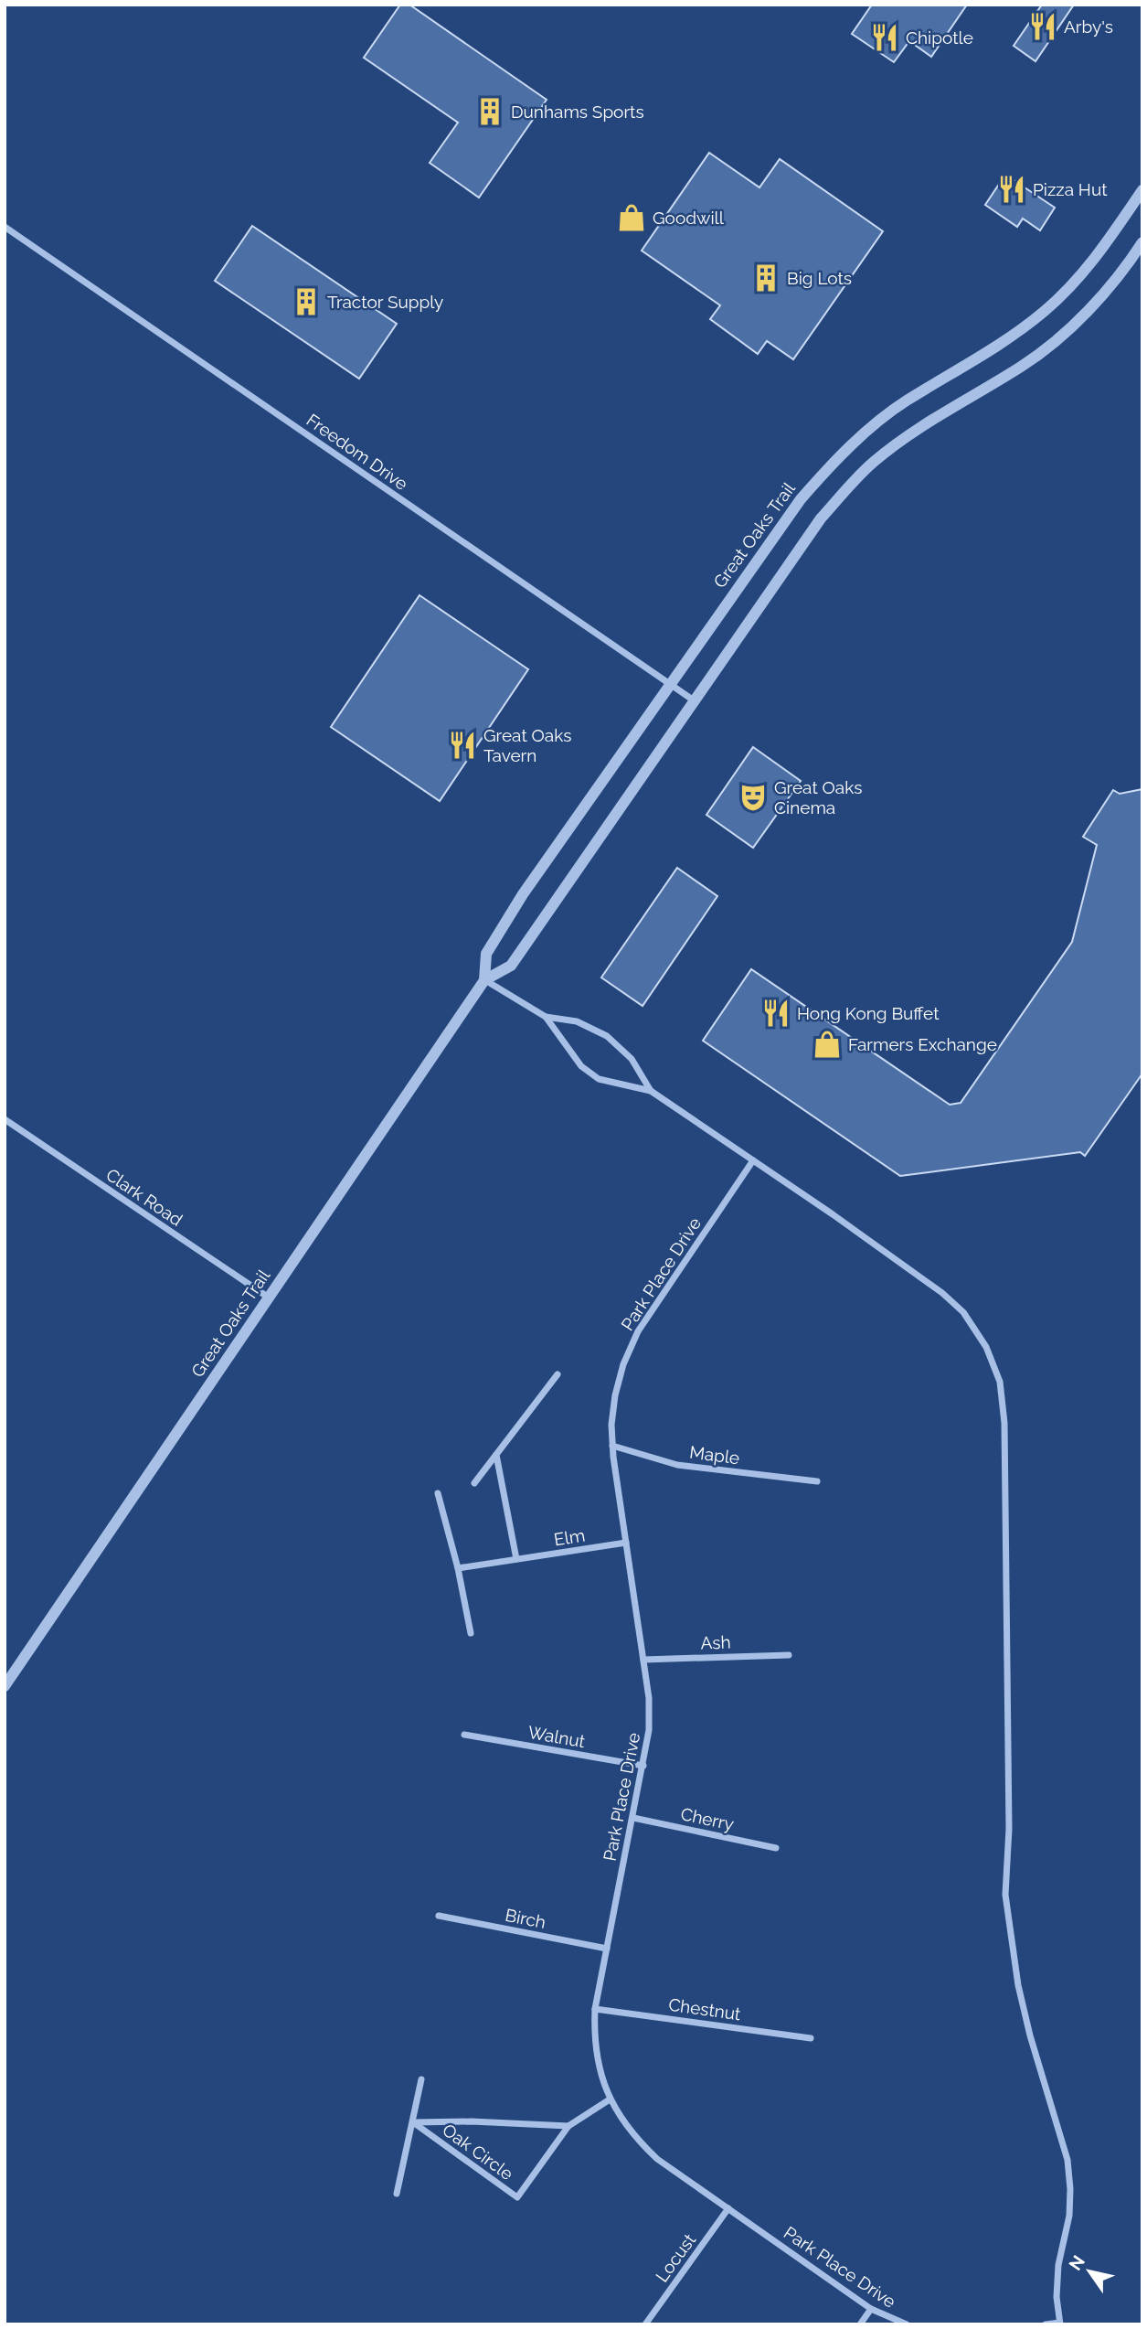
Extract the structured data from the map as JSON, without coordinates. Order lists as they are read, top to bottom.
{
  "streets": {
    "street": [
      "Freedom Drive",
      "Great Oaks Trail",
      "Clark Road",
      "Park Place Drive",
      "Maple",
      "Elm",
      "Ash",
      "Walnut",
      "Cherry",
      "Birch",
      "Chestnut",
      "Oak Circle",
      "Locust"
    ]
  },
  "crossings": [
    ["Freedom Drive", "Great Oaks Trail"],
    ["Great Oaks Trail", "Clark Road"],
    ["Park Place Drive", "Maple"],
    ["Park Place Drive", "Elm"],
    ["Park Place Drive", "Ash"],
    ["Park Place Drive", "Walnut"],
    ["Park Place Drive", "Cherry"],
    ["Park Place Drive", "Birch"],
    ["Park Place Drive", "Chestnut"],
    ["Park Place Drive", "Oak Circle"],
    ["Park Place Drive", "Locust"]
  ],
  "places": {
    "restaurant": [
      "Arby's",
      "Chipotle",
      "Pizza Hut",
      "Great Oaks Tavern",
      "Hong Kong Buffet"
    ],
    "building": ["Dunhams Sports", "Big Lots", "Tractor Supply"],
    "shop": ["Goodwill", "Farmers Exchange"],
    "theatre": ["Great Oaks Cinema"]
  },
  "north": "top left"
}
